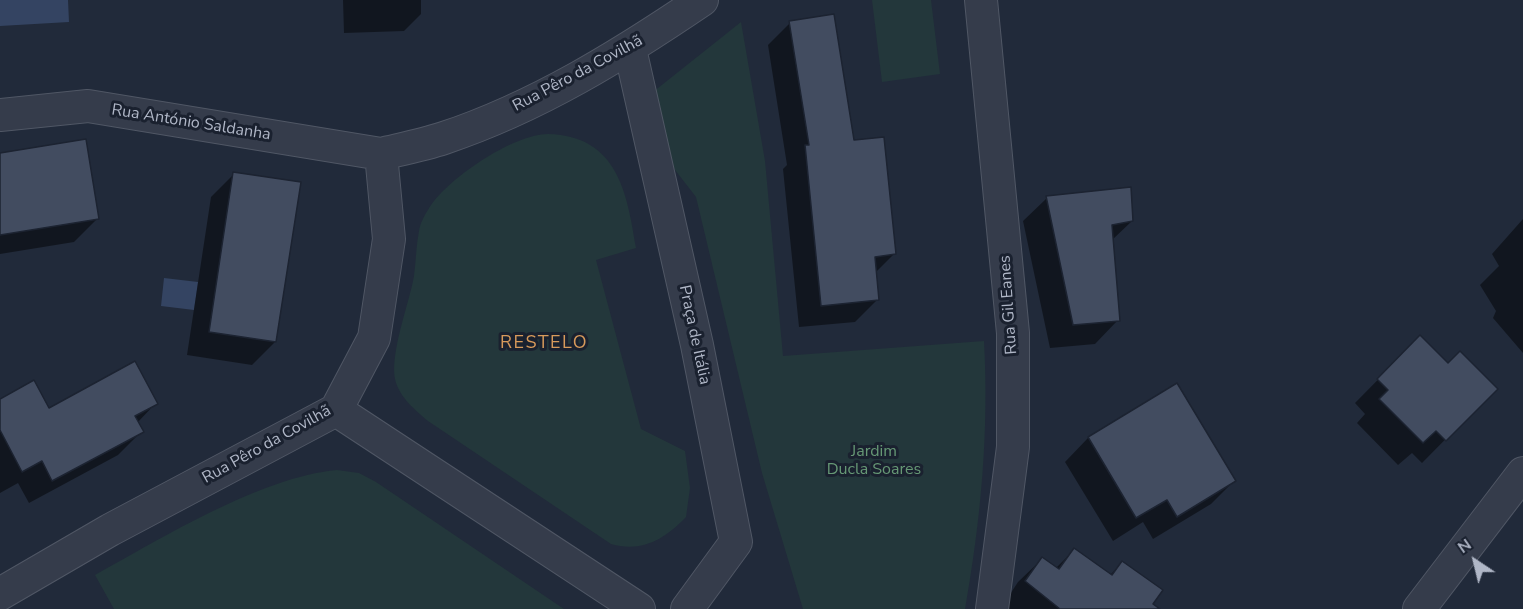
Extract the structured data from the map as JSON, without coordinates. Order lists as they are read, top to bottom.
{
  "streets": {
    "street": [
      "Rua Pêro da Covilhã",
      "Rua António Saldanha",
      "Rua Gil Eanes",
      "Praça de Itália"
    ]
  },
  "crossings": [
    ["Rua Pêro da Covilhã", "Rua António Saldanha"],
    ["Rua Pêro da Covilhã", "Praça de Itália"]
  ],
  "districts": ["RESTELO"],
  "parks": ["Jardim Ducla Soares"],
  "north": "top left"
}
